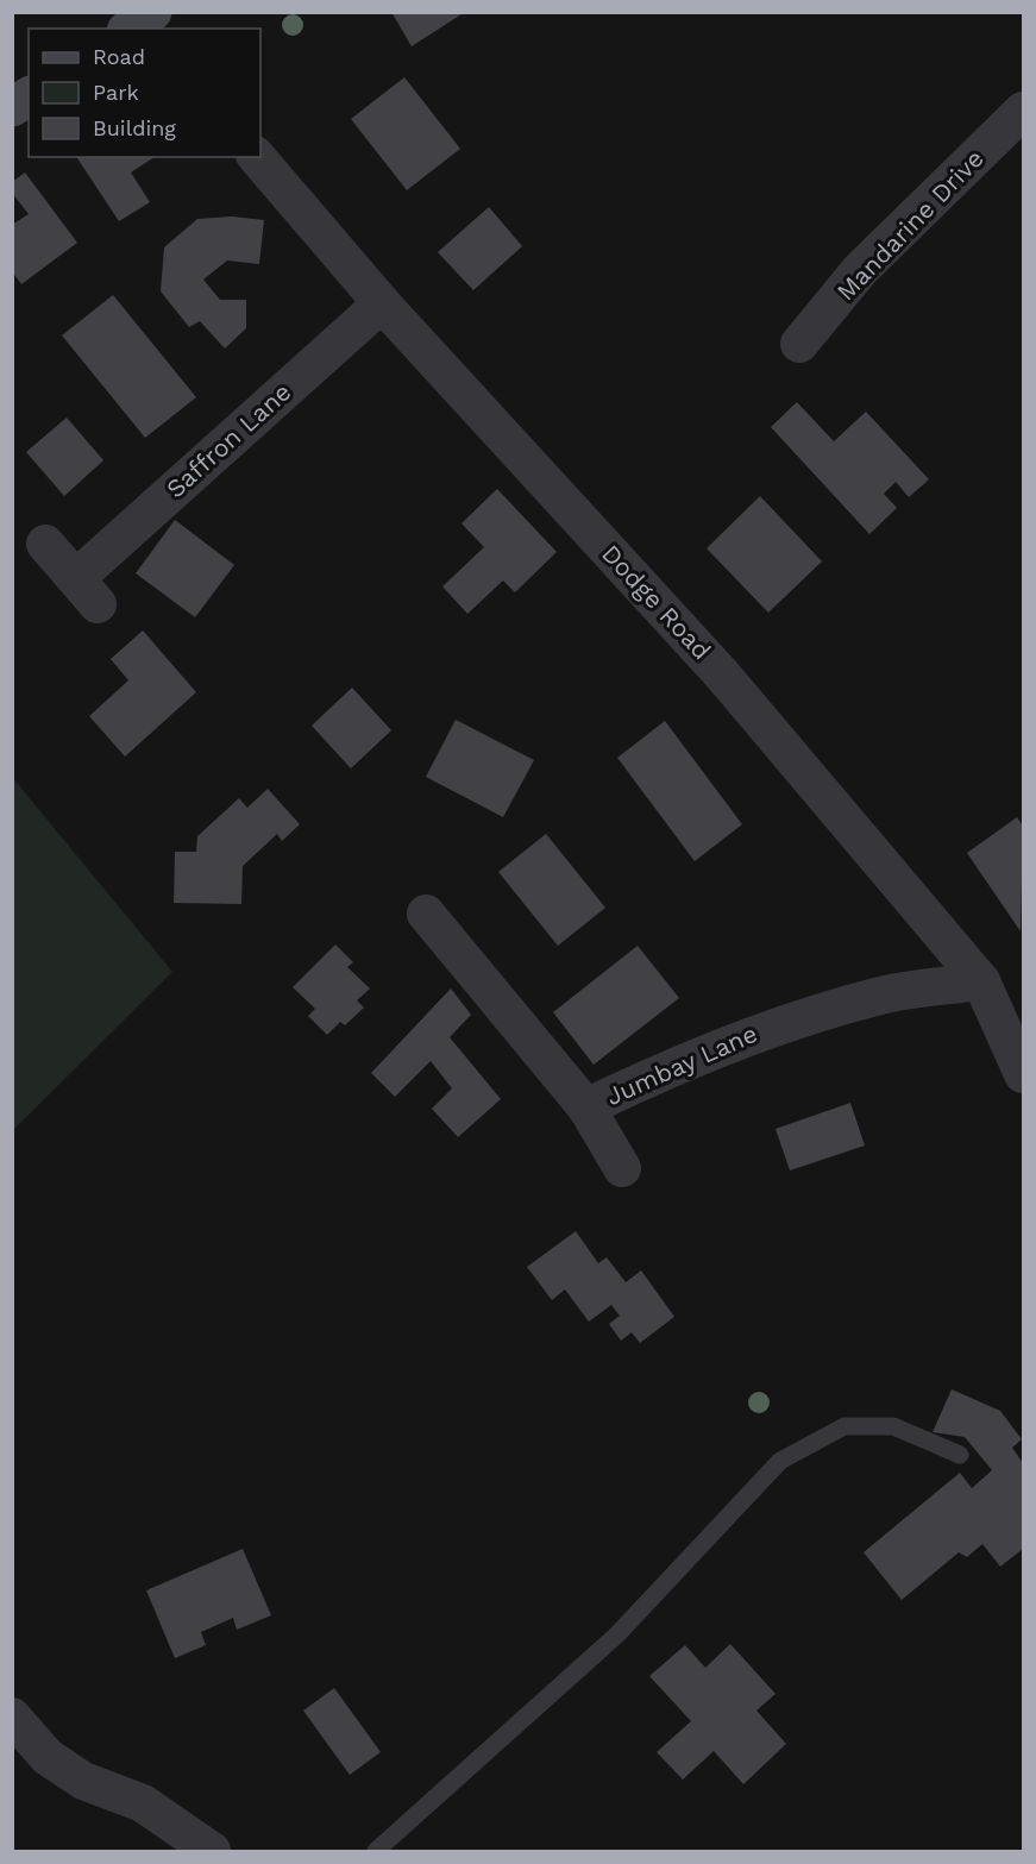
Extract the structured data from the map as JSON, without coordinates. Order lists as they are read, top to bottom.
{
  "streets": {
    "street": [
      "Mandarine Drive",
      "Saffron Lane",
      "Dodge Road",
      "Jumbay Lane"
    ]
  },
  "crossings": [
    ["Saffron Lane", "Dodge Road"],
    ["Dodge Road", "Jumbay Lane"]
  ],
  "legend": ["Road", "Park", "Building"]
}
